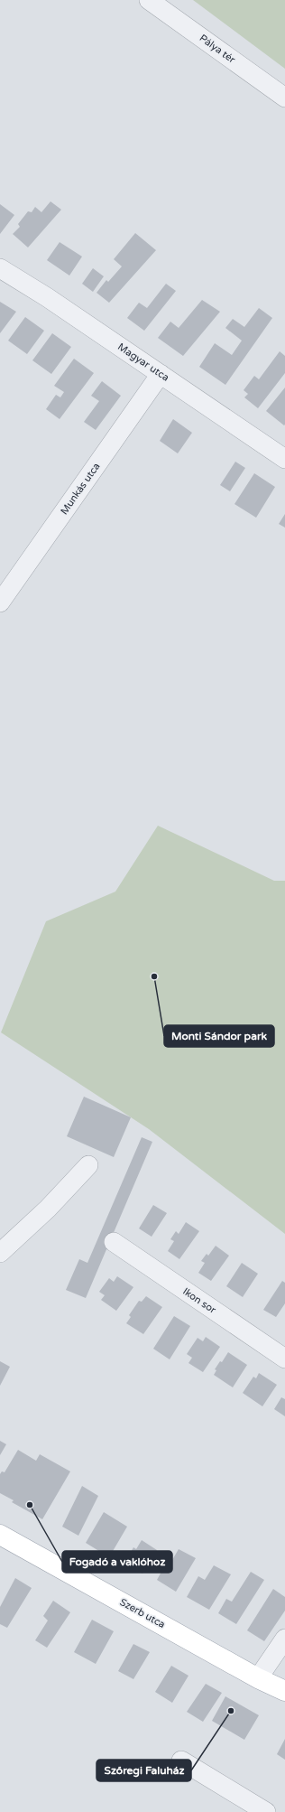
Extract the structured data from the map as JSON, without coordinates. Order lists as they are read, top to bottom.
{
  "streets": {
    "main road": ["Szerb utca"],
    "street": [
      "Pálya tér",
      "Magyar utca",
      "Munkás utca",
      "Ikon sor"
    ]
  },
  "crossings": [
    ["Magyar utca", "Munkás utca"]
  ],
  "places": ["Monti Sándor park", "Fogadó a vaklóhoz", "Szőregi Faluház"]
}
